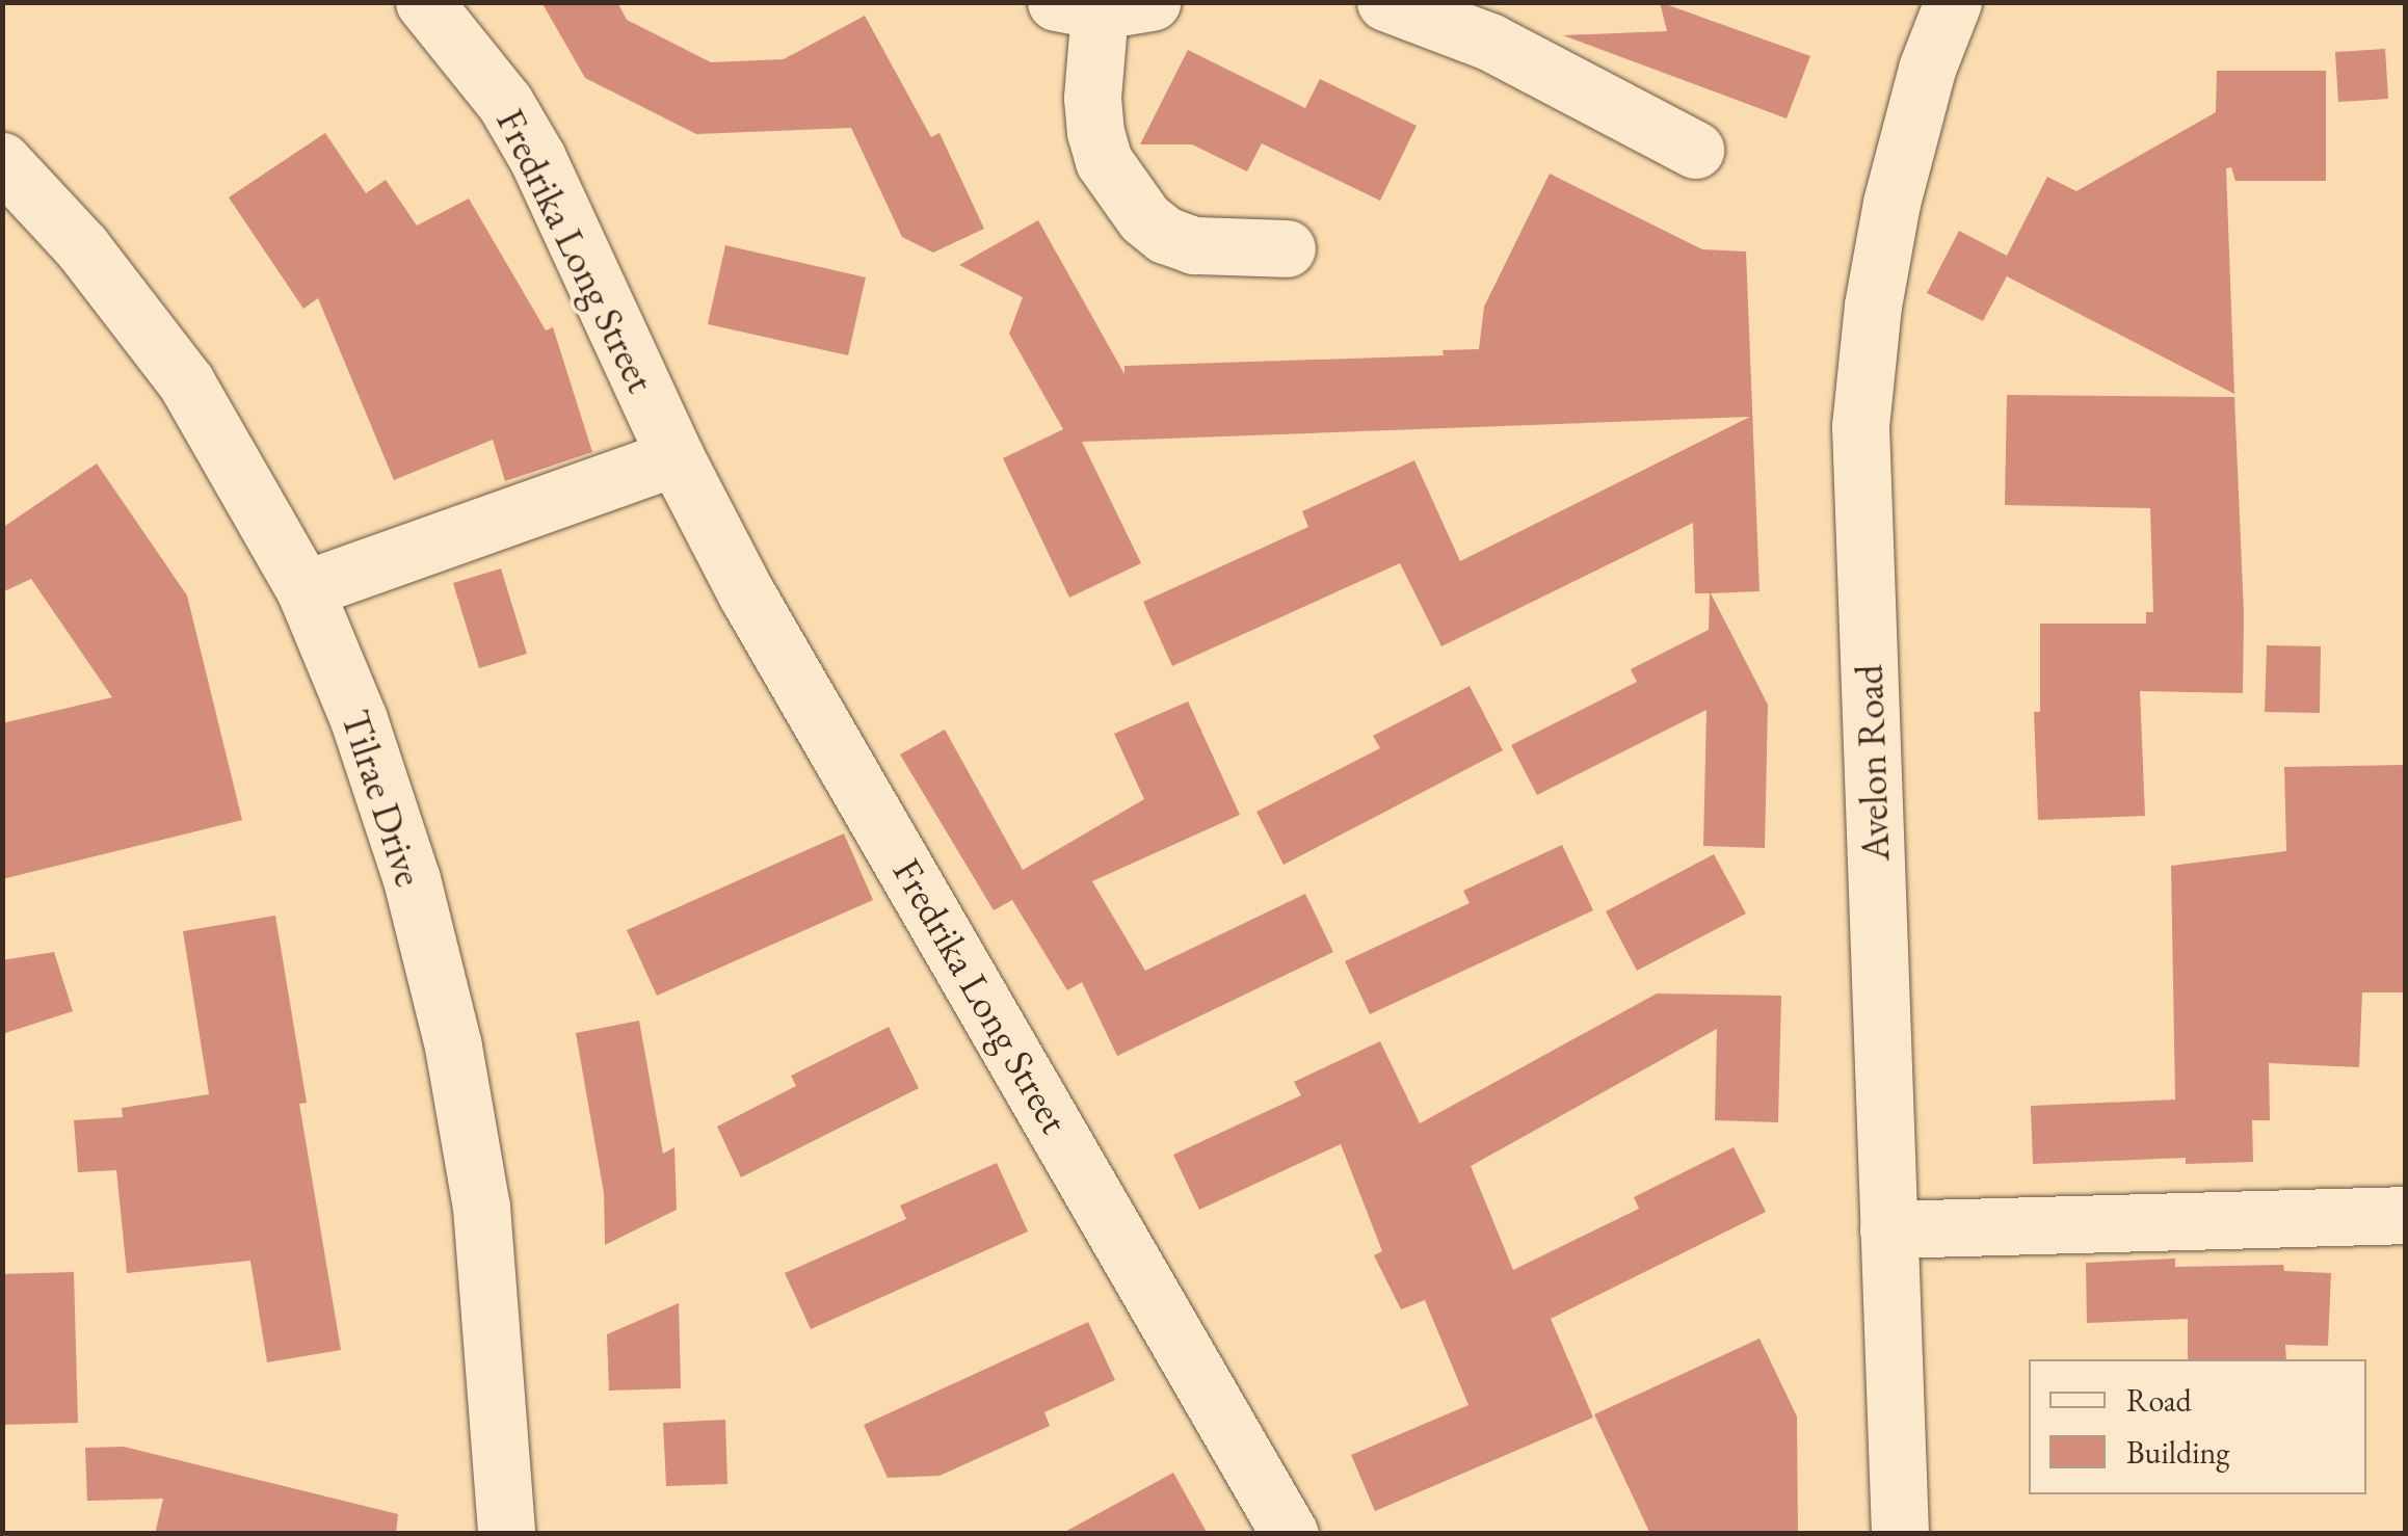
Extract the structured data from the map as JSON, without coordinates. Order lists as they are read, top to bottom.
{
  "streets": {
    "street": ["Fredrika Long Street", "Avelon Road", "Tilrae Drive"]
  },
  "legend": ["Road", "Building"]
}
